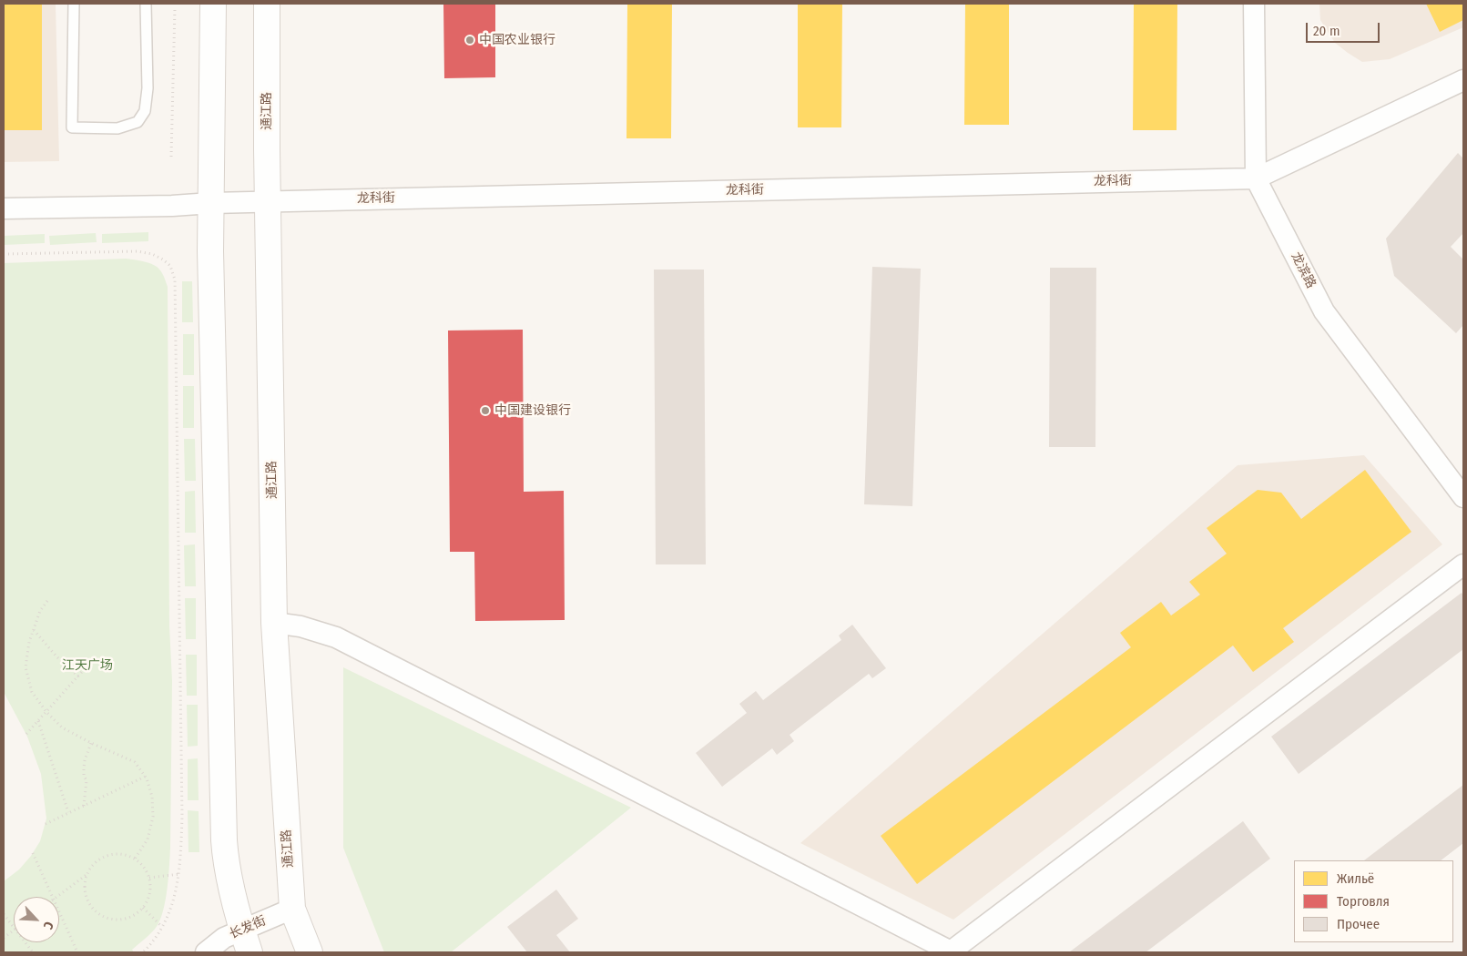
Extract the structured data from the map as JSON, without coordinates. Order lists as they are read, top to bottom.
{
  "streets": {
    "main road": ["通江路"],
    "street": ["龙科街", "龙滨路", "长发街"]
  },
  "crossings": [
    ["通江路", "龙科街"],
    ["通江路", "长发街"],
    ["龙科街", "龙滨路"]
  ],
  "parks": ["江天广场"],
  "places": ["中国农业银行", "中国建设银行"],
  "legend": ["Жильё", "Торговля", "Прочее"],
  "scale_bar": "20 m",
  "north": "bottom right"
}
